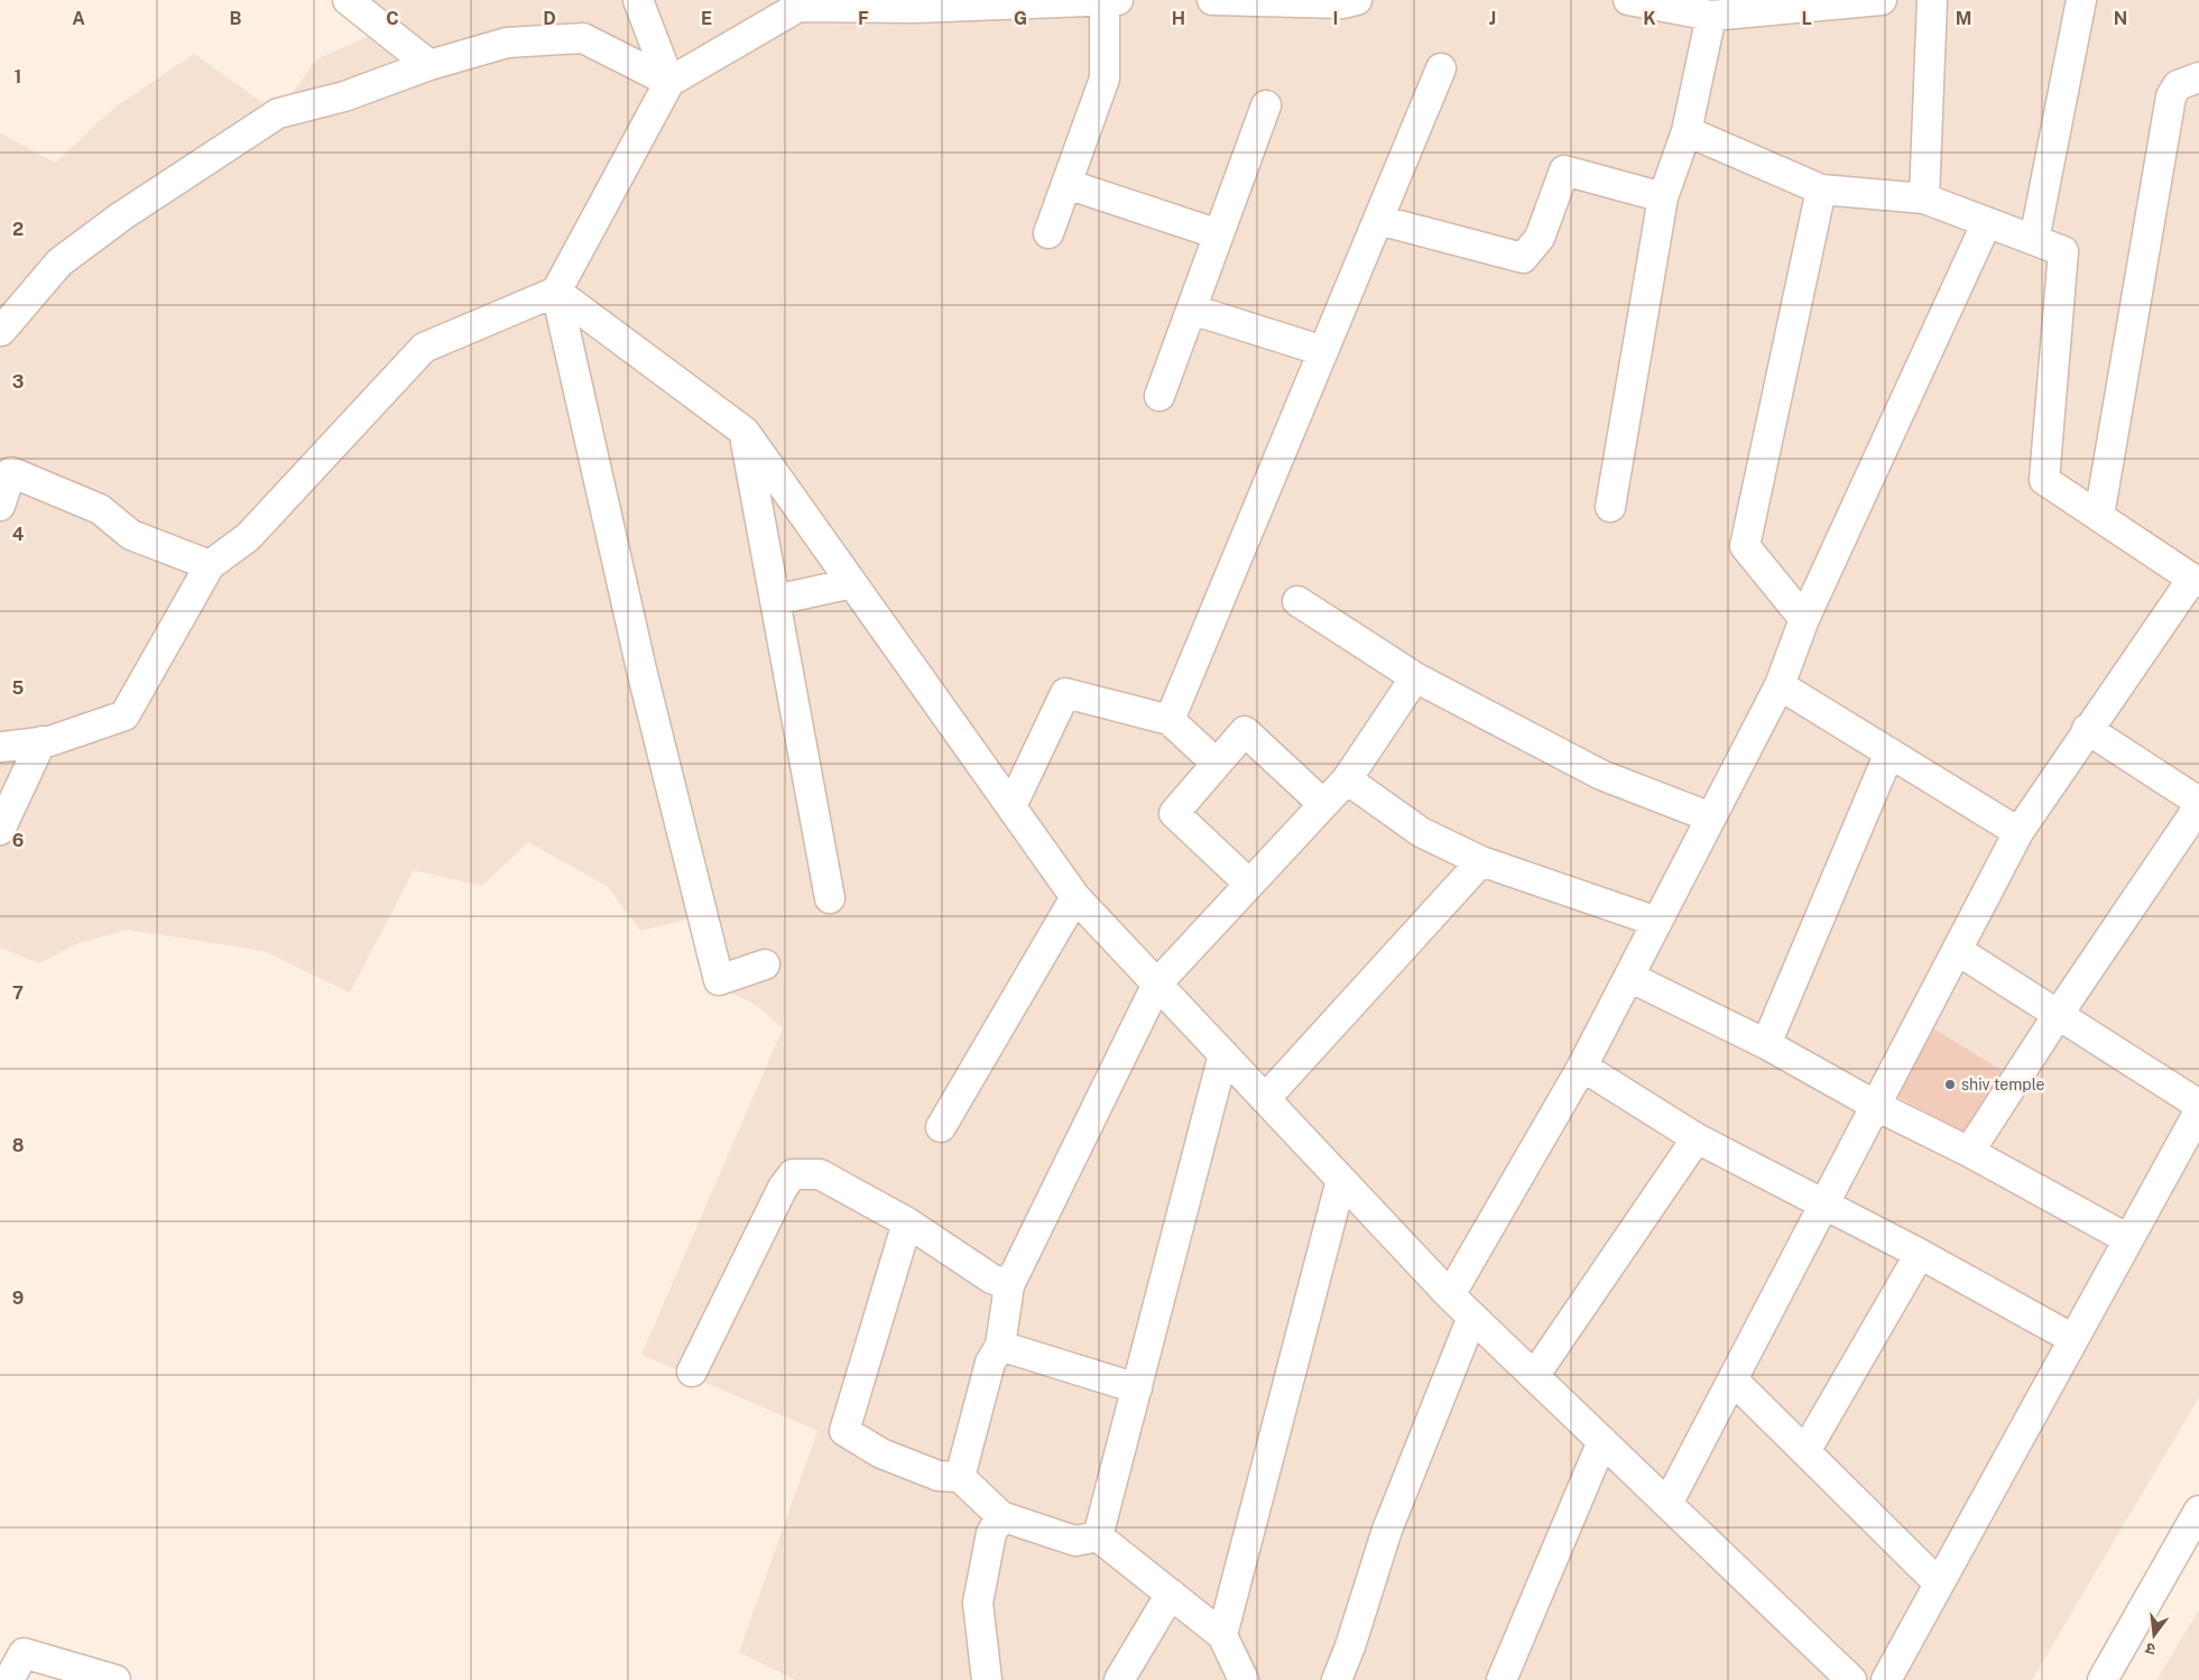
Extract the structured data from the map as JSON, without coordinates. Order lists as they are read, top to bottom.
{
  "places": ["shiv temple"],
  "north": "bottom",
  "grid": {
    "columns": [
      "A",
      "B",
      "C",
      "D",
      "E",
      "F",
      "G",
      "H",
      "I",
      "J",
      "K",
      "L",
      "M",
      "N"
    ],
    "rows": [
      "1",
      "2",
      "3",
      "4",
      "5",
      "6",
      "7",
      "8",
      "9"
    ]
  }
}
